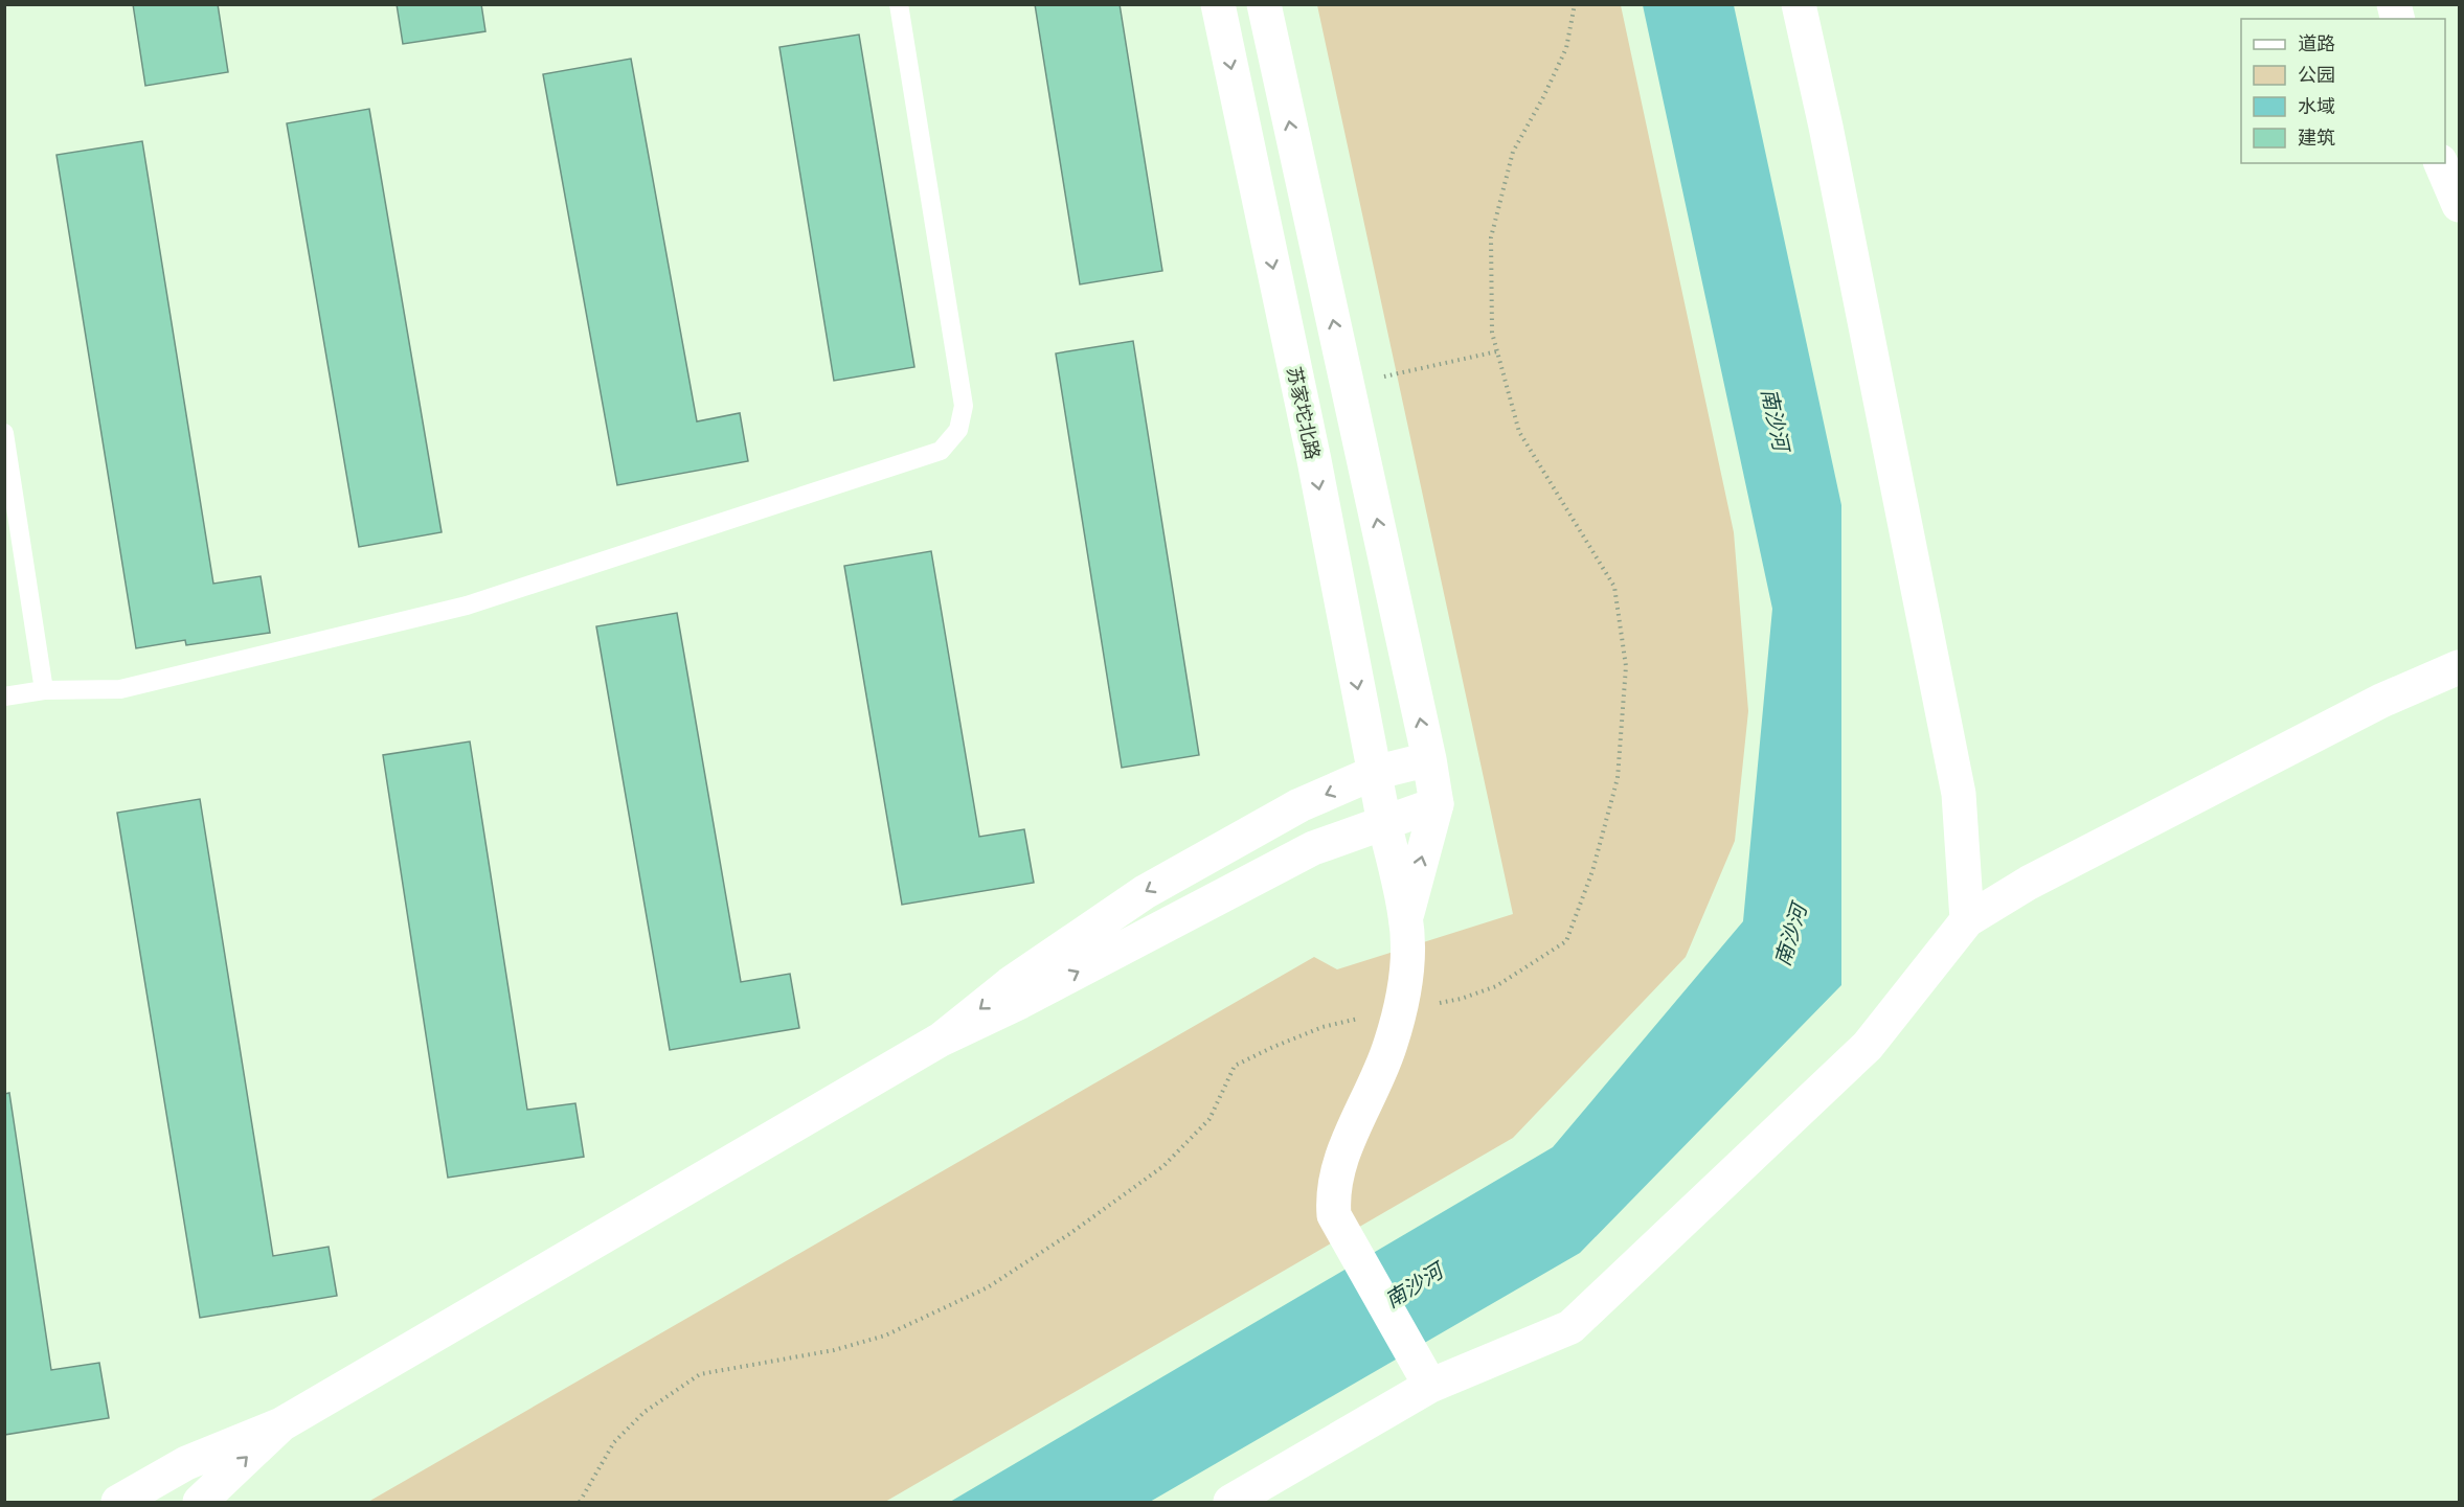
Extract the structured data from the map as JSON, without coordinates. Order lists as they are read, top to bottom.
{
  "streets": {
    "street": ["苏家坨北路"]
  },
  "water": ["南沙河"],
  "legend": [
    "道路",
    "公园",
    "水域",
    "建筑"
  ]
}
